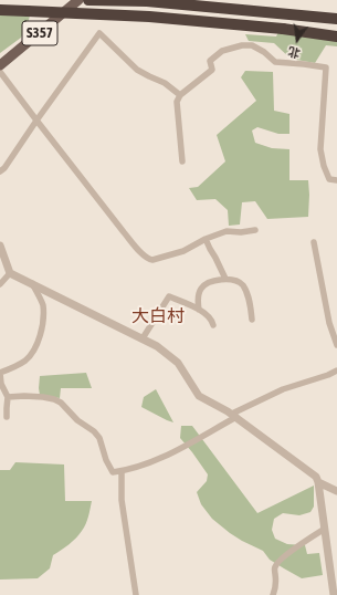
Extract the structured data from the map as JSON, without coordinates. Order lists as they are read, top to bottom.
{
  "streets": {
    "main road": ["S357"]
  },
  "districts": ["大白村"],
  "north": "bottom"
}
